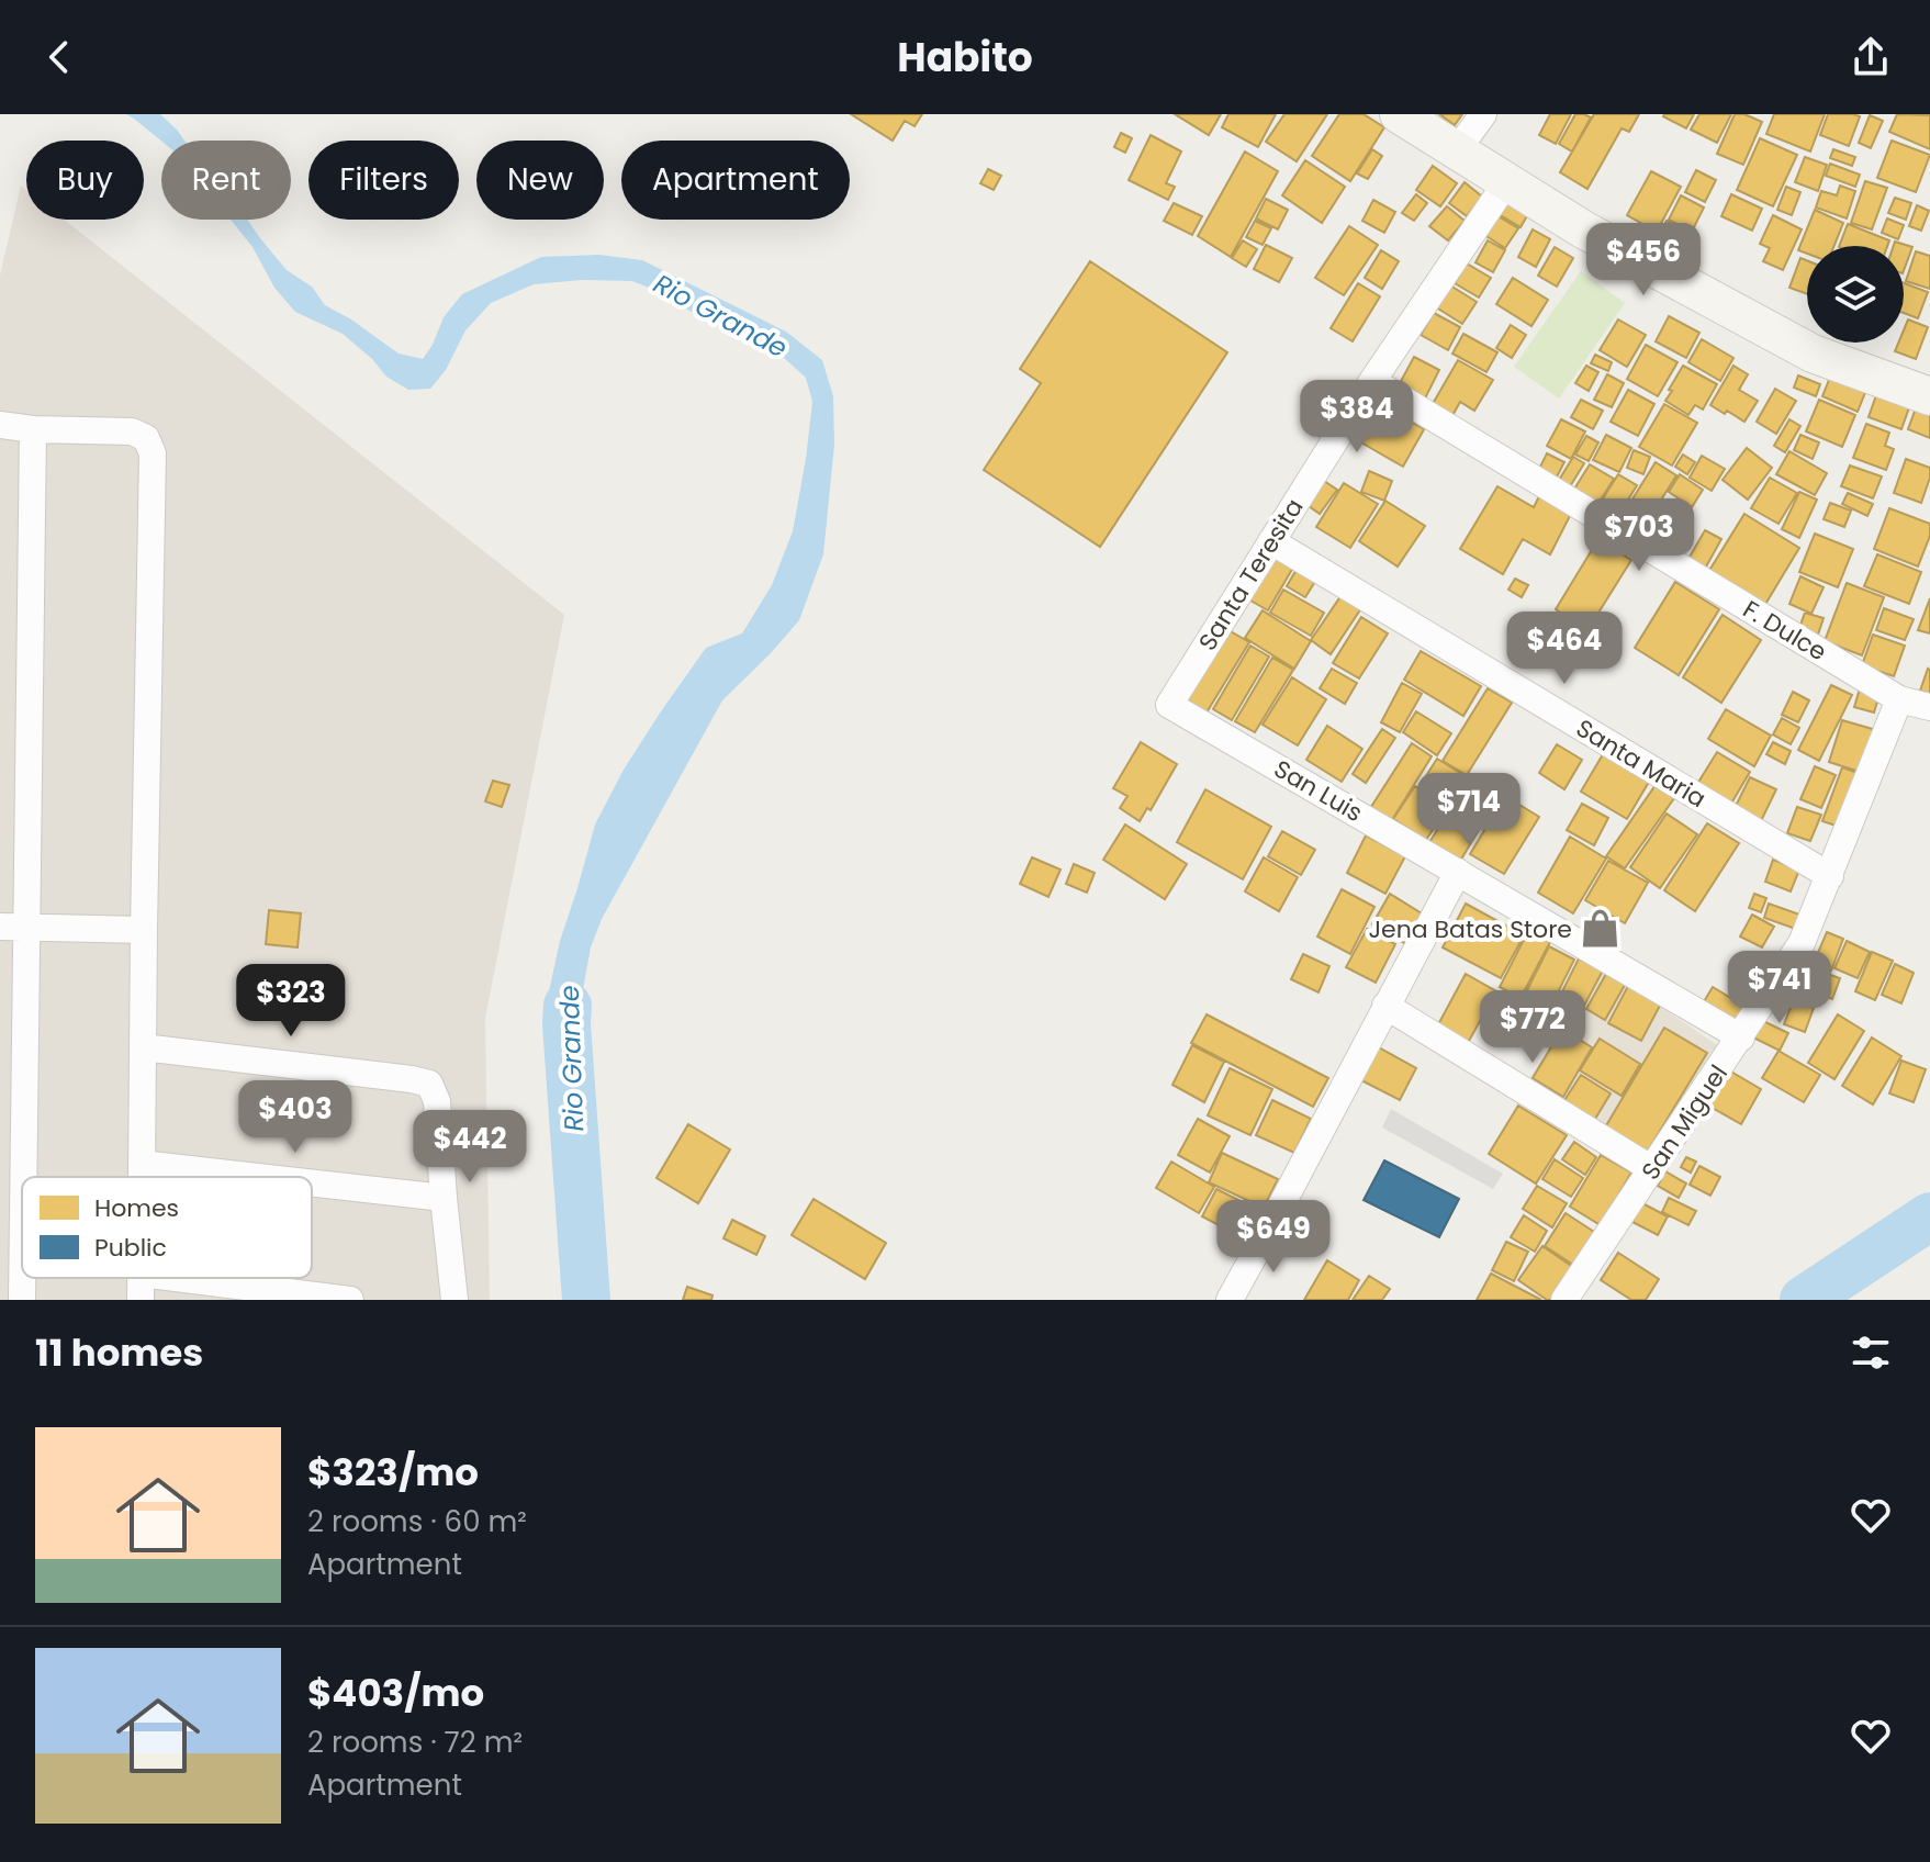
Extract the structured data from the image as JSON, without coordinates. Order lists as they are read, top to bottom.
{
  "streets": {
    "street": [
      "Santa Teresita",
      "F. Dulce",
      "Santa Maria",
      "San Luis",
      "San Miguel"
    ]
  },
  "crossings": [
    ["Santa Teresita", "F. Dulce"],
    ["Santa Teresita", "Santa Maria"],
    ["Santa Teresita", "San Luis"],
    ["F. Dulce", "San Miguel"],
    ["Santa Maria", "San Miguel"],
    ["San Luis", "San Miguel"]
  ],
  "water": ["Rio Grande"],
  "places": {
    "shop": ["Jena Batas Store"]
  },
  "legend": ["Homes", "Public"],
  "page": {
    "header": "Habito",
    "chip": [
      "Buy",
      "Rent",
      "Filters",
      "New",
      "Apartment"
    ],
    "price": [
      "$456",
      "$384",
      "$703",
      "$464",
      "$714",
      "$741",
      "$323",
      "$772",
      "$403",
      "$442",
      "$649"
    ],
    "heading": "11 homes",
    "list": [
      {
        "name": "$323/mo",
        "note": "2 rooms · 60 m² · Apartment"
      },
      {
        "name": "$403/mo",
        "note": "2 rooms · 72 m² · Apartment"
      }
    ]
  }
}
